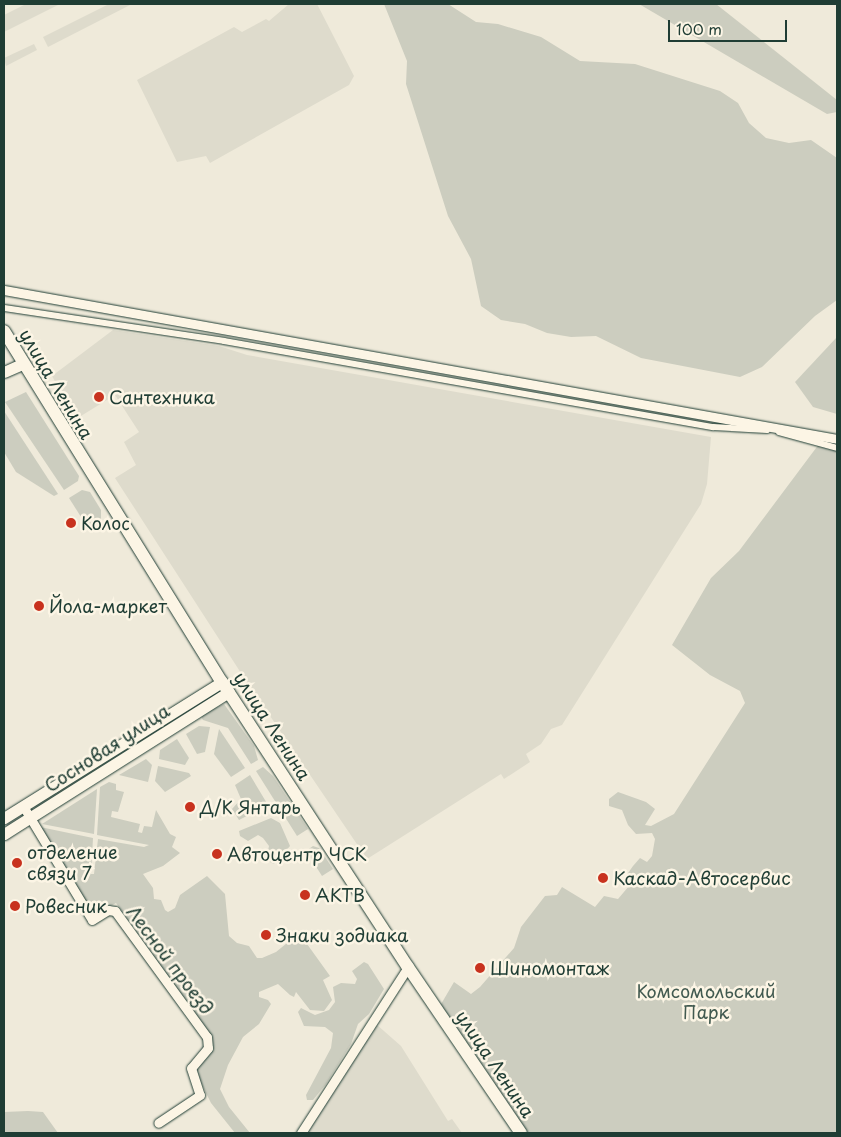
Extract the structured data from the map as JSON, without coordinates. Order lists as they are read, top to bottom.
{
  "streets": {
    "main road": ["улица Ленина"],
    "street": ["Сосновая улица", "Лесной проезд"]
  },
  "crossings": [
    ["улица Ленина", "Сосновая улица"],
    ["Сосновая улица", "Лесной проезд"]
  ],
  "parks": ["Комсомольский Парк"],
  "places": [
    "Сантехника",
    "Колос",
    "Йола-маркет",
    "Д/К Янтарь",
    "Автоцентр ЧСК",
    "отделение связи 7",
    "Каскад-Автосервис",
    "АКТВ",
    "Ровесник",
    "Знаки зодиака",
    "Шиномонтаж"
  ],
  "scale_bar": "100 m"
}
